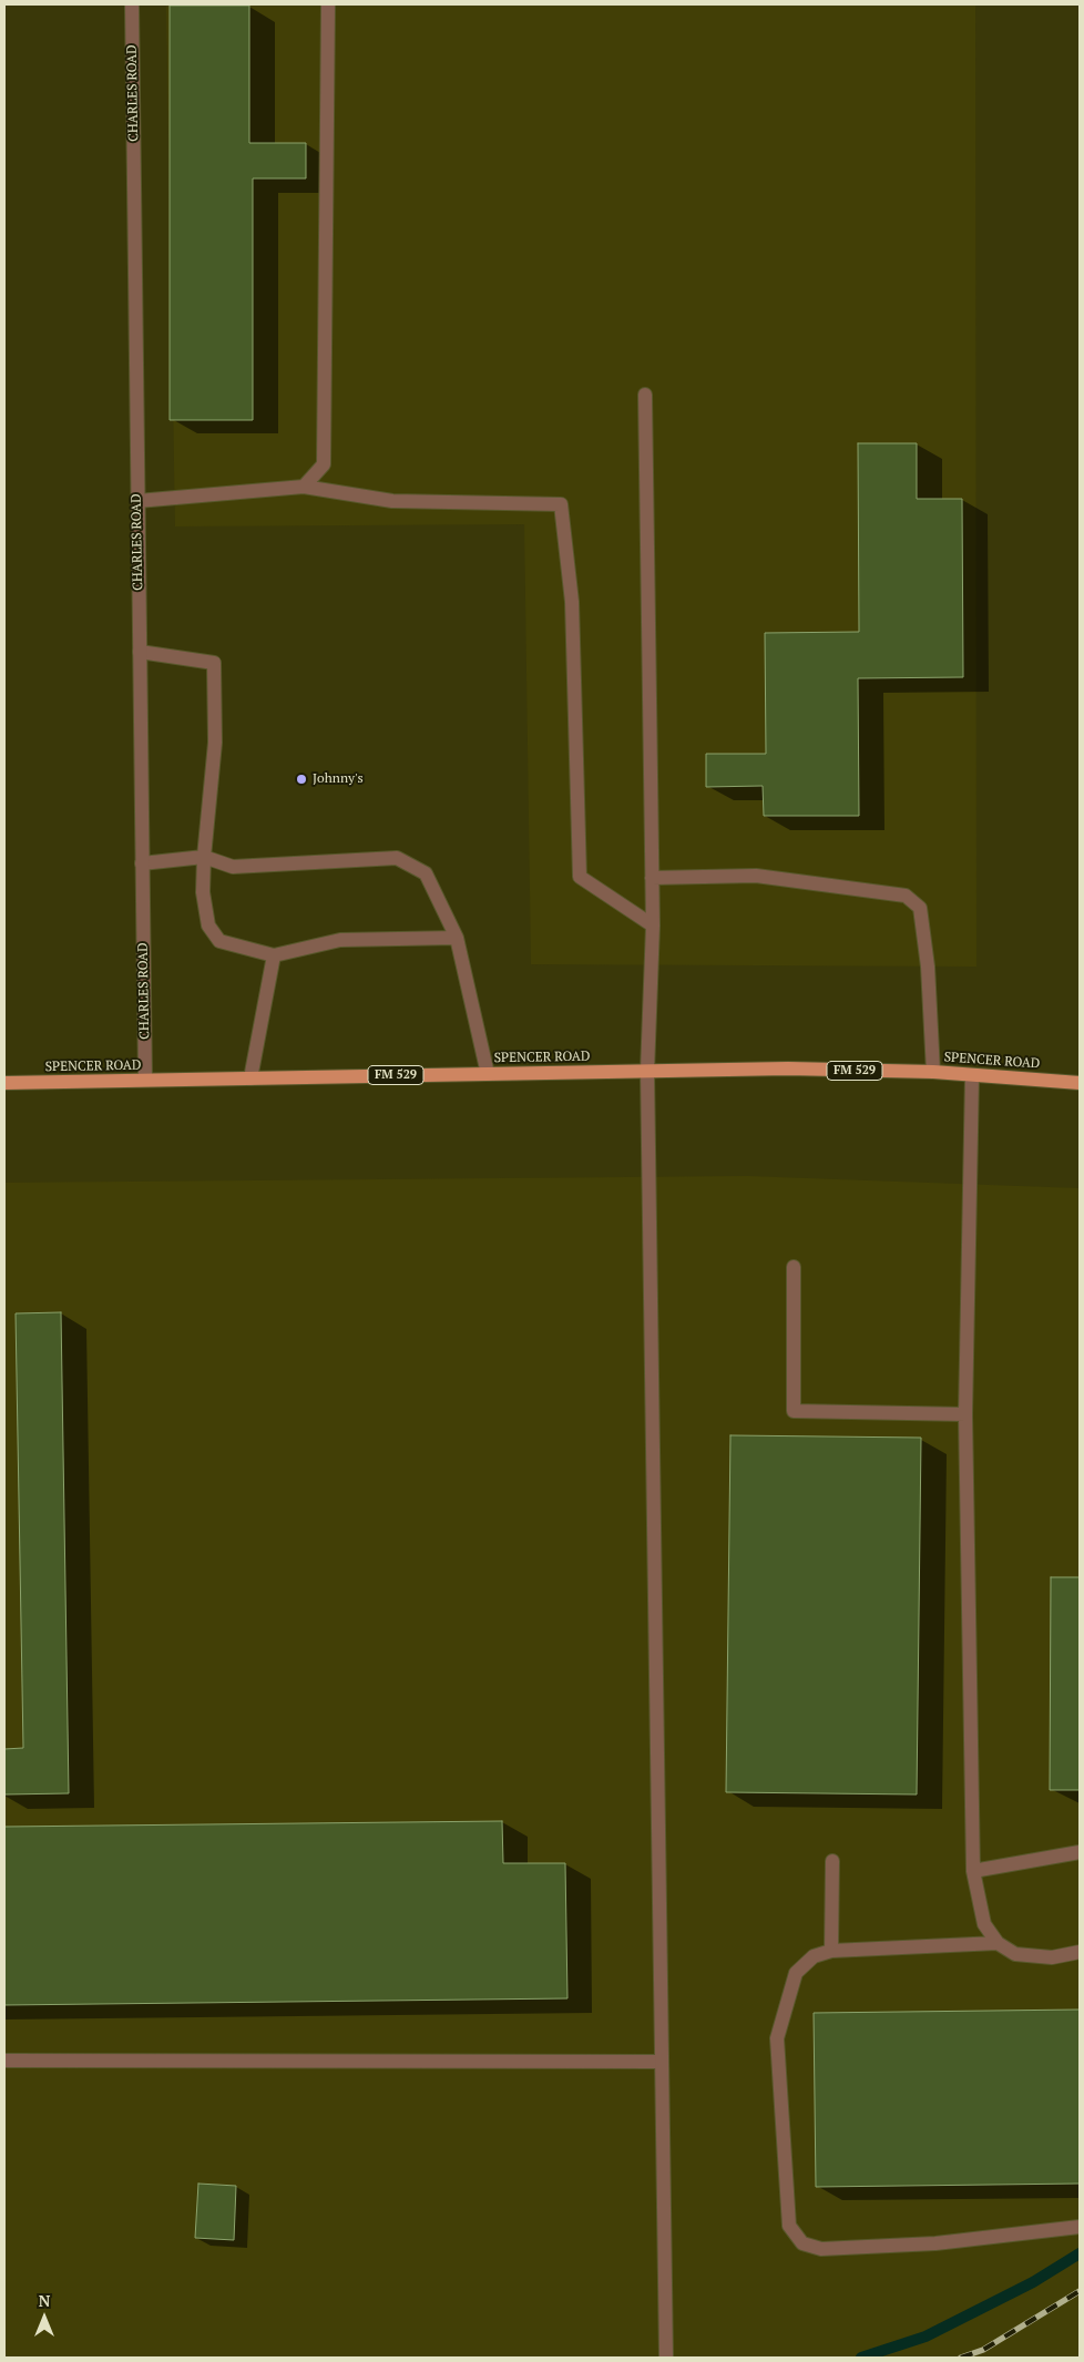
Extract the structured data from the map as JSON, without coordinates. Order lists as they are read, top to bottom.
{
  "streets": {
    "main road": ["SPENCER ROAD", "FM 529"],
    "street": ["CHARLES ROAD"]
  },
  "crossings": [
    ["CHARLES ROAD", "SPENCER ROAD"]
  ],
  "places": ["Johnny's"],
  "north": "top"
}
